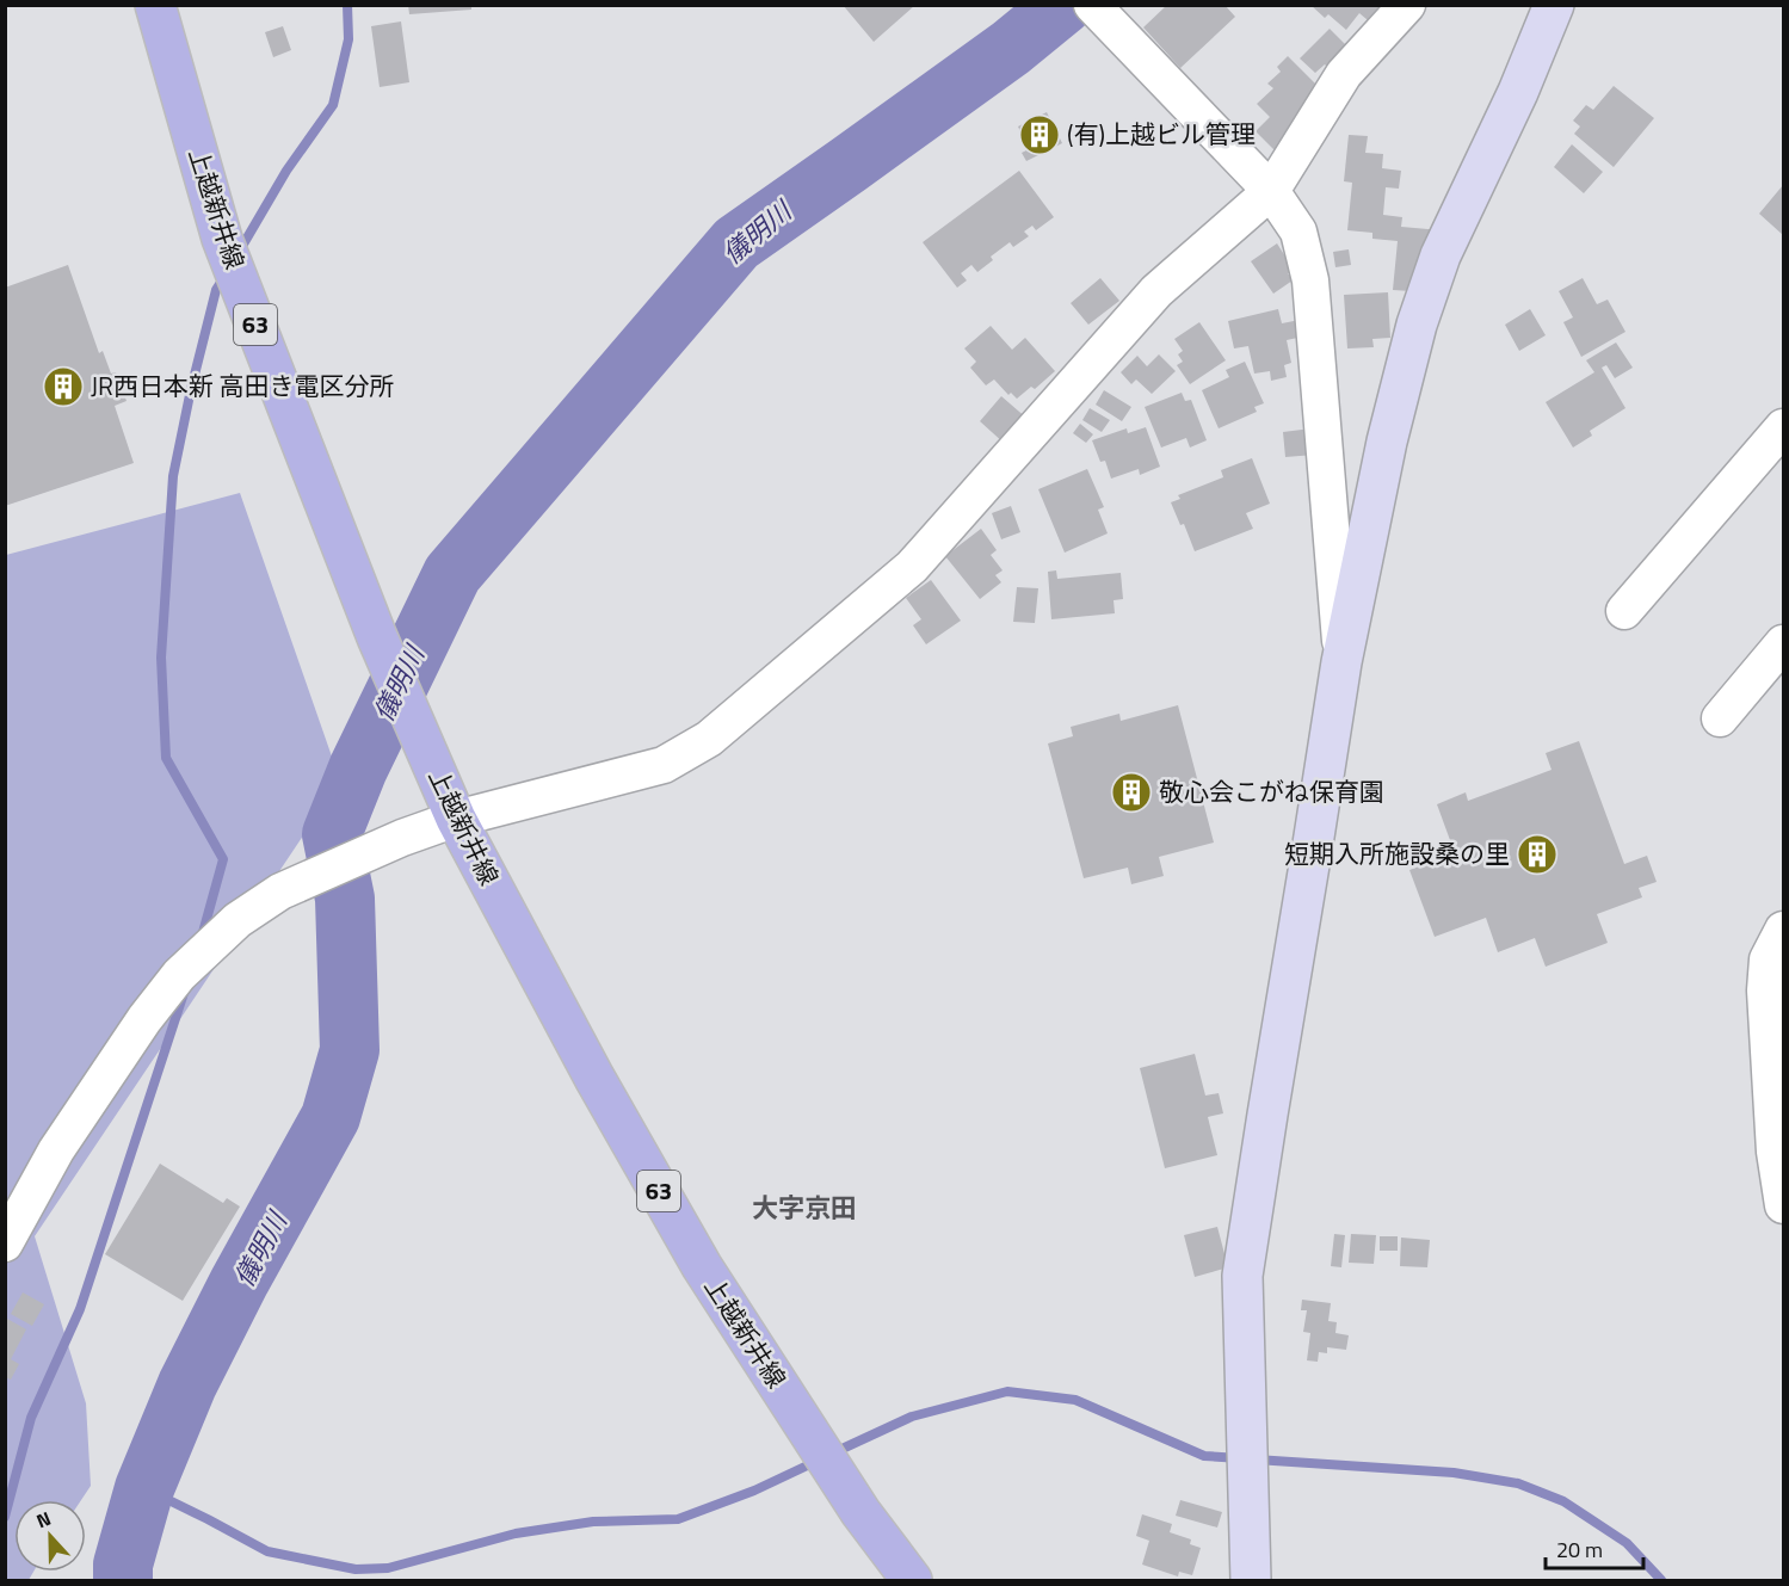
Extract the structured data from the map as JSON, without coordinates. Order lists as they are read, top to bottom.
{
  "streets": {
    "main road": ["上越新井線", "63"]
  },
  "districts": ["大字京田"],
  "water": ["儀明川"],
  "places": {
    "building": [
      "(有)上越ビル管理",
      "JR西日本新 高田き電区分所",
      "敬心会こがね保育園",
      "短期入所施設桑の里"
    ]
  },
  "scale_bar": "20 m",
  "north": "top"
}
